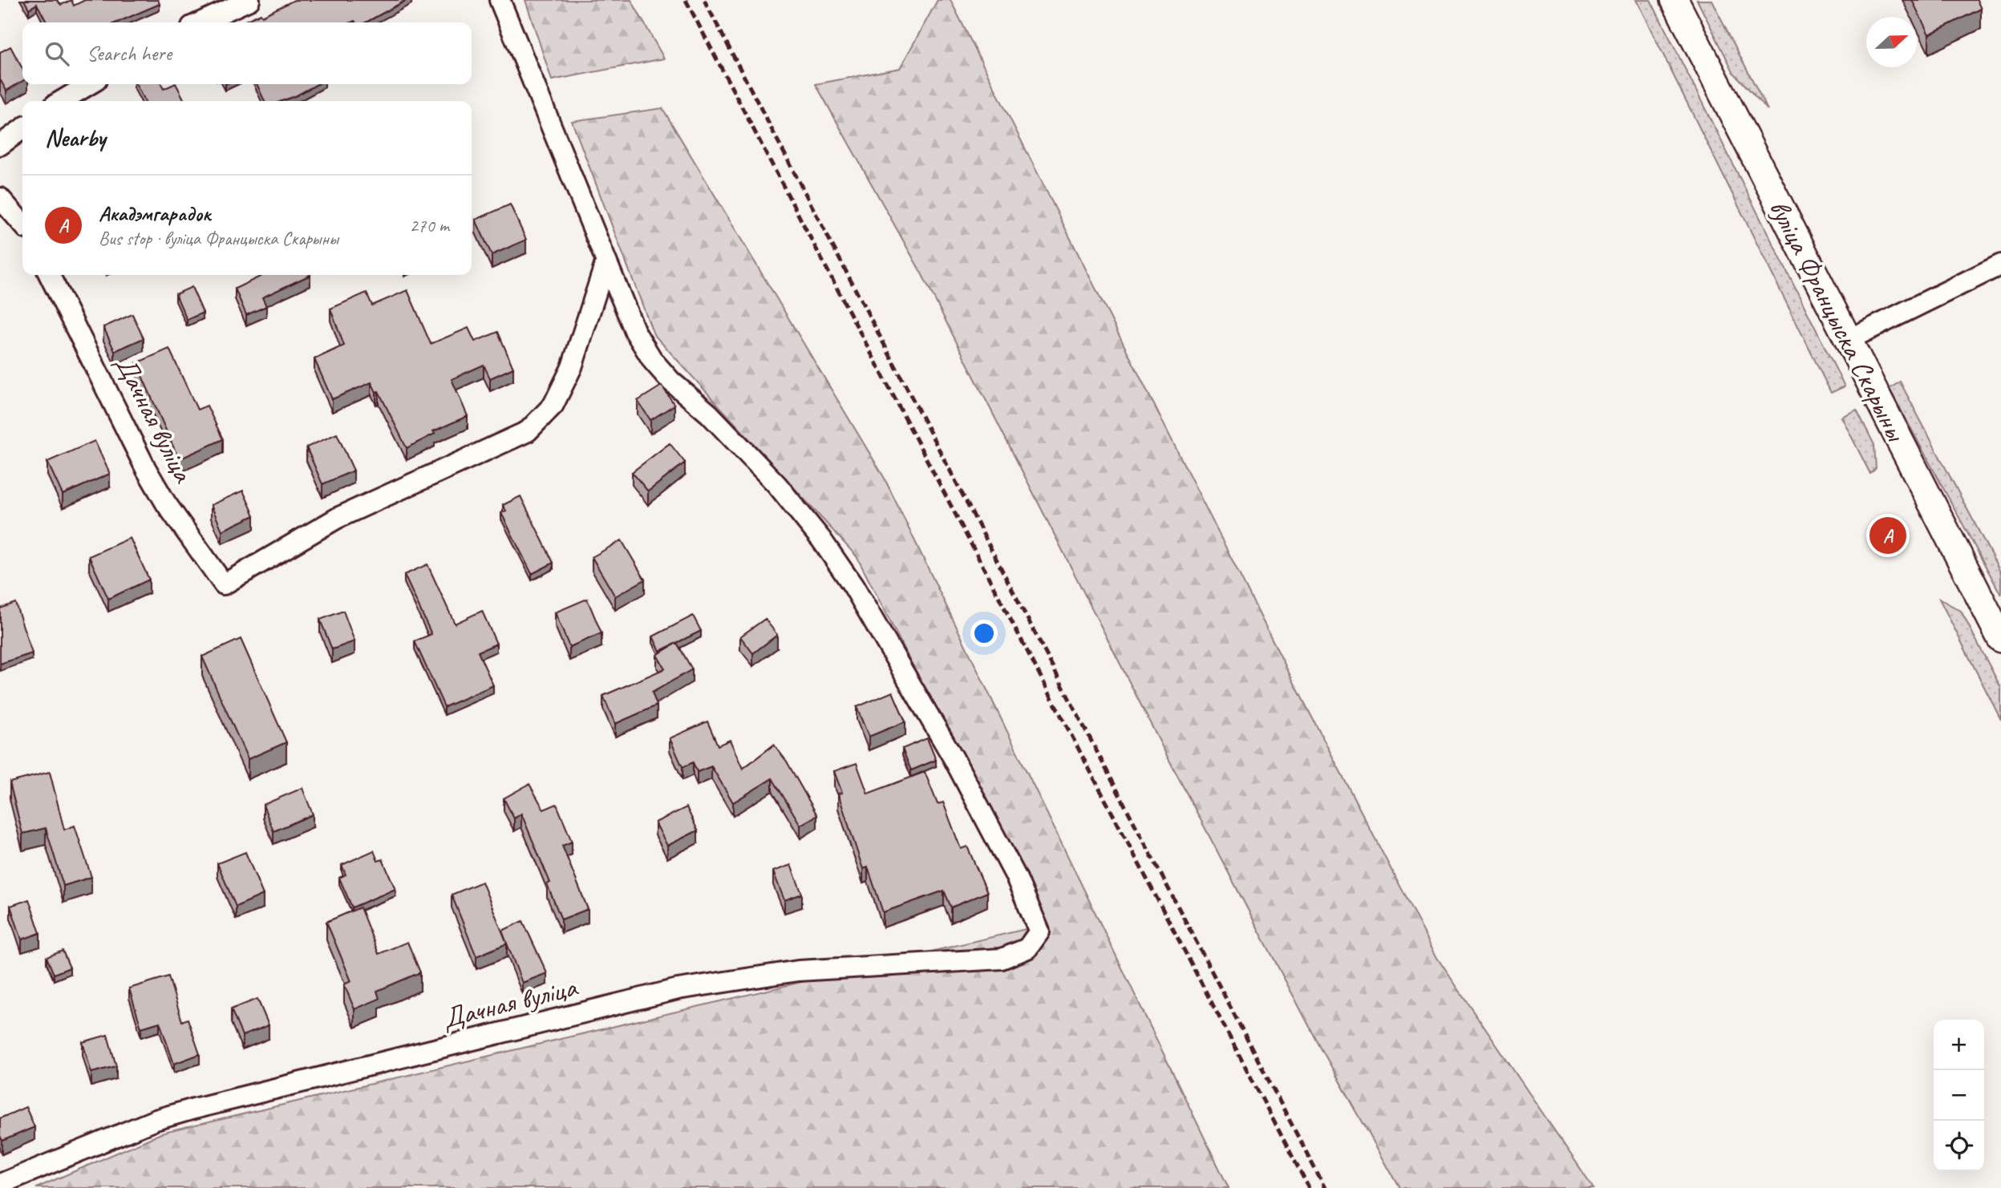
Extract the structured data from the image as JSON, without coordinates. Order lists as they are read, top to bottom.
{
  "streets": {
    "main road": ["вуліца Францыска Скарыны"],
    "street": ["Дачная вуліца"]
  },
  "north": "right",
  "page": {
    "search": "Search here",
    "heading": "Nearby",
    "list": [
      {
        "mark": "A",
        "name": "Акадэмгарадок",
        "note": "Bus stop · вуліца Францыска Скарыны",
        "value": "270 m"
      }
    ],
    "pins": "A",
    "map_buttons": ["+", "−"]
  }
}
